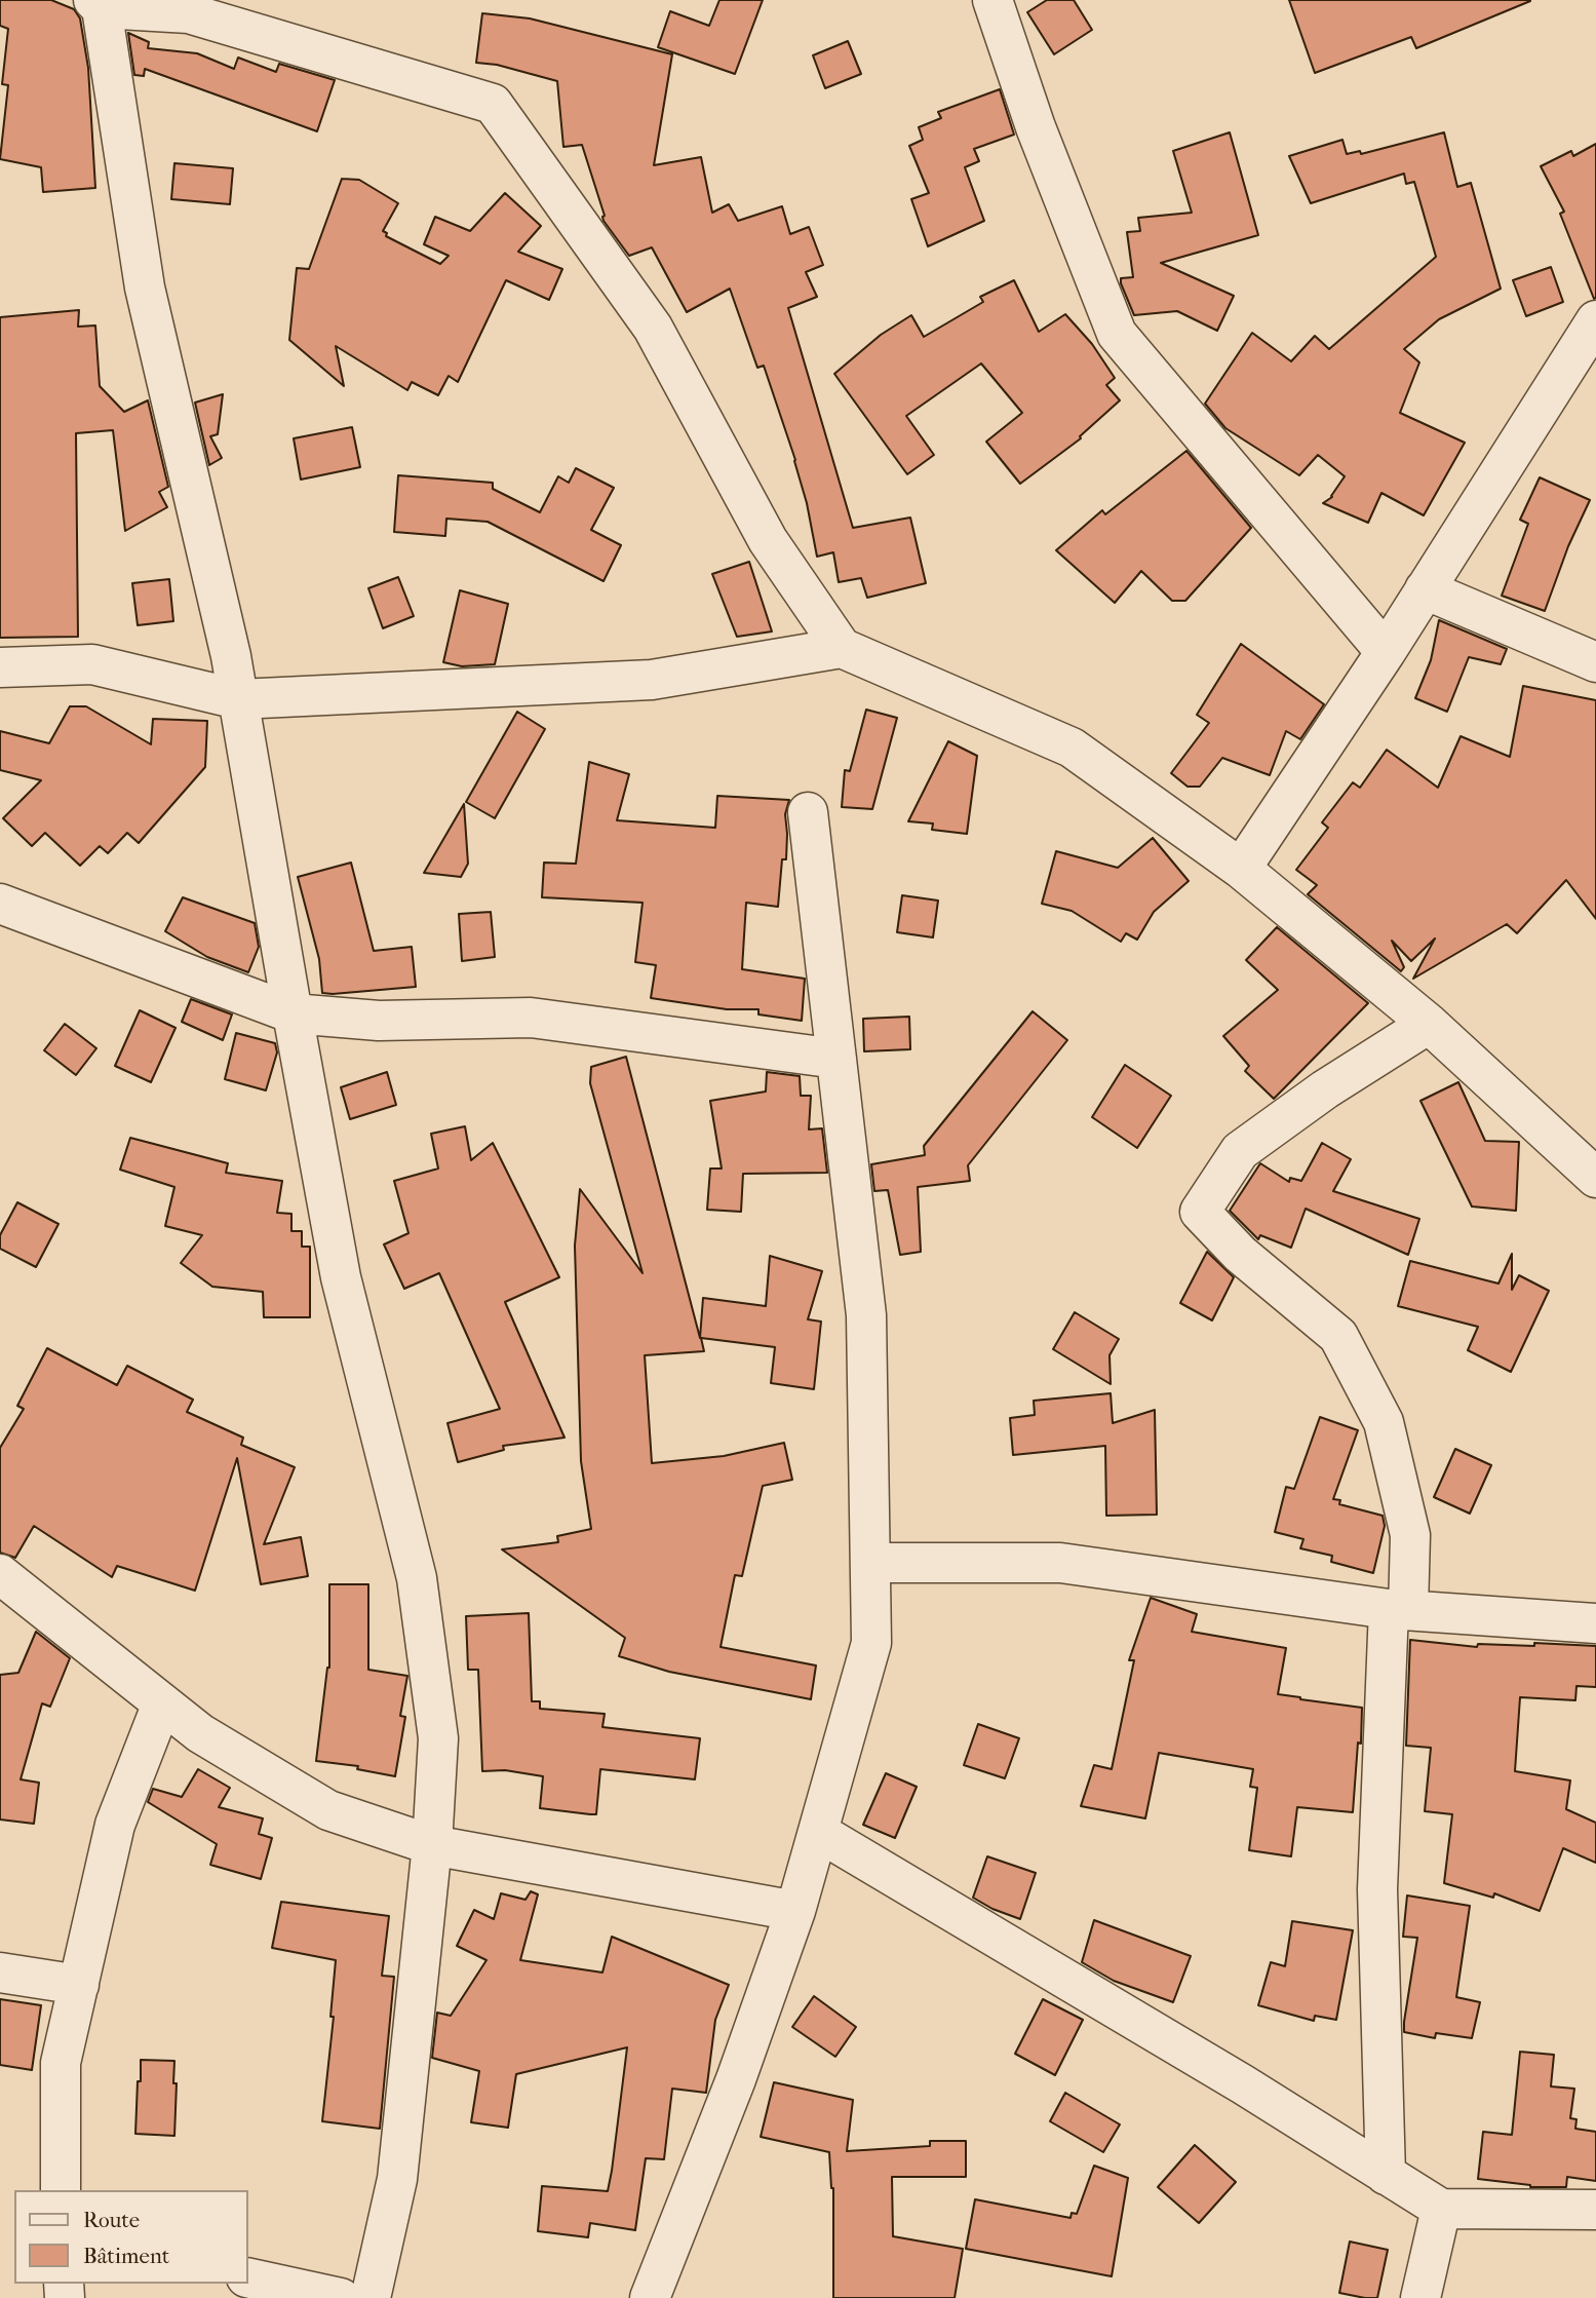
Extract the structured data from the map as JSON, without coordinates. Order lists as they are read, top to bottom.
{
  "legend": ["Route", "Bâtiment"]
}
